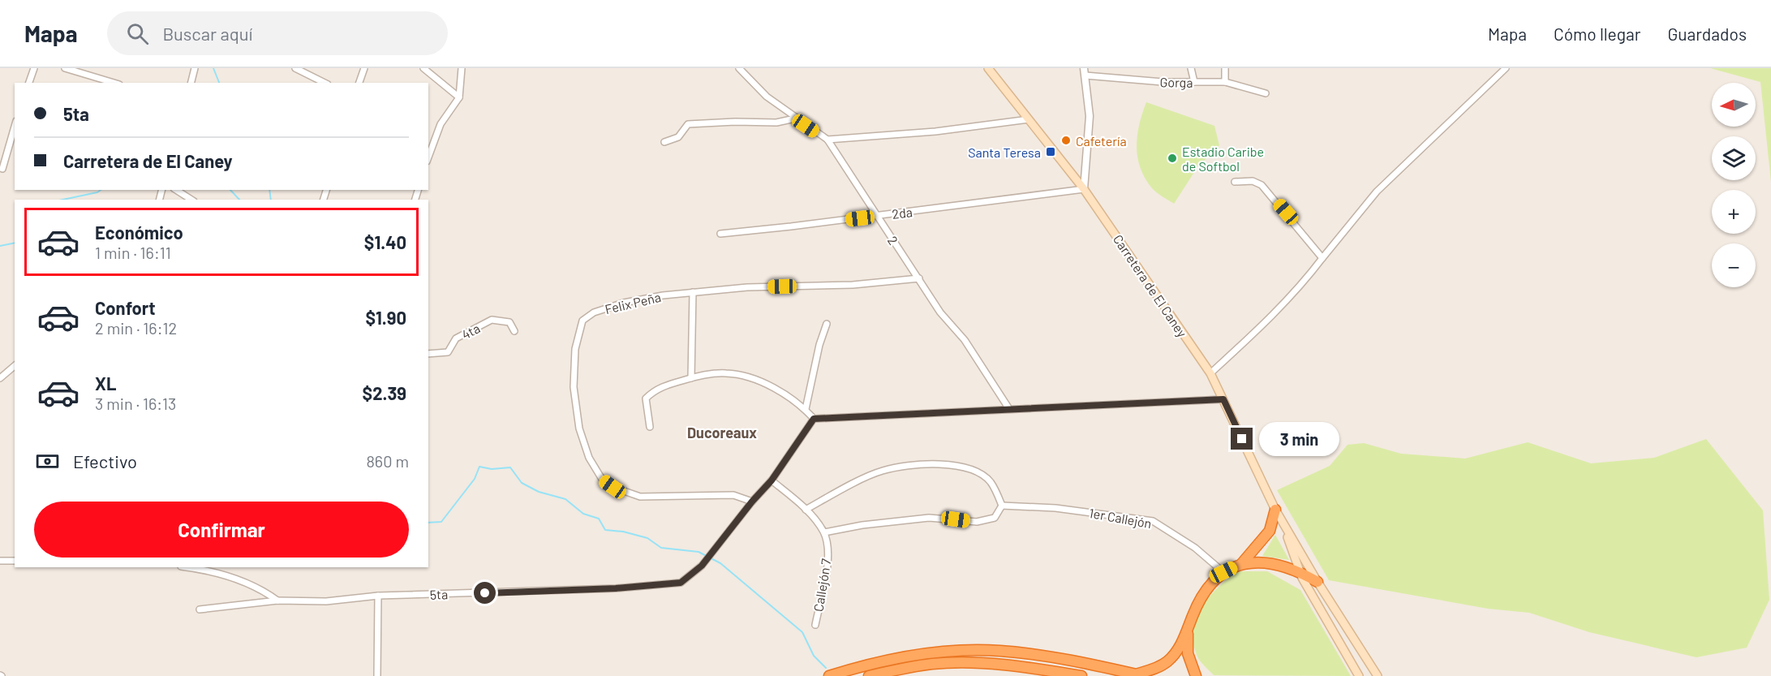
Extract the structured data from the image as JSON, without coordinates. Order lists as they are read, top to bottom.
{
  "streets": {
    "main road": ["Carretera de El Caney"],
    "street": [
      "Gorga",
      "2da",
      "2",
      "Felix Peña",
      "4ta",
      "1er Callejón",
      "Callejón 7",
      "5ta"
    ]
  },
  "crossings": [
    ["2da", "2"],
    ["2da", "Carretera de El Caney"],
    ["2", "Felix Peña"],
    ["Felix Peña", "5ta"],
    ["Callejón 7", "5ta"]
  ],
  "districts": ["Ducoreaux"],
  "places": {
    "other": ["Cafetería", "Estadio Caribe de Softbol"],
    "transit": ["Santa Teresa"]
  },
  "north": "left",
  "page": {
    "header": "Mapa",
    "search": "Buscar aquí",
    "nav": ["Mapa", "Cómo llegar", "Guardados"],
    "map_buttons": ["+", "−"],
    "banner": ["5ta", "Carretera de El Caney"],
    "list": [
      {
        "name": "Económico",
        "note": "1 min · 16:11",
        "value": "$1.40"
      },
      {
        "name": "Confort",
        "note": "2 min · 16:12",
        "value": "$1.90"
      },
      {
        "name": "XL",
        "note": "3 min · 16:13",
        "value": "$2.39"
      }
    ],
    "bubble": "3 min",
    "pay": ["Efectivo", "860 m"],
    "buttons": "Confirmar"
  }
}
